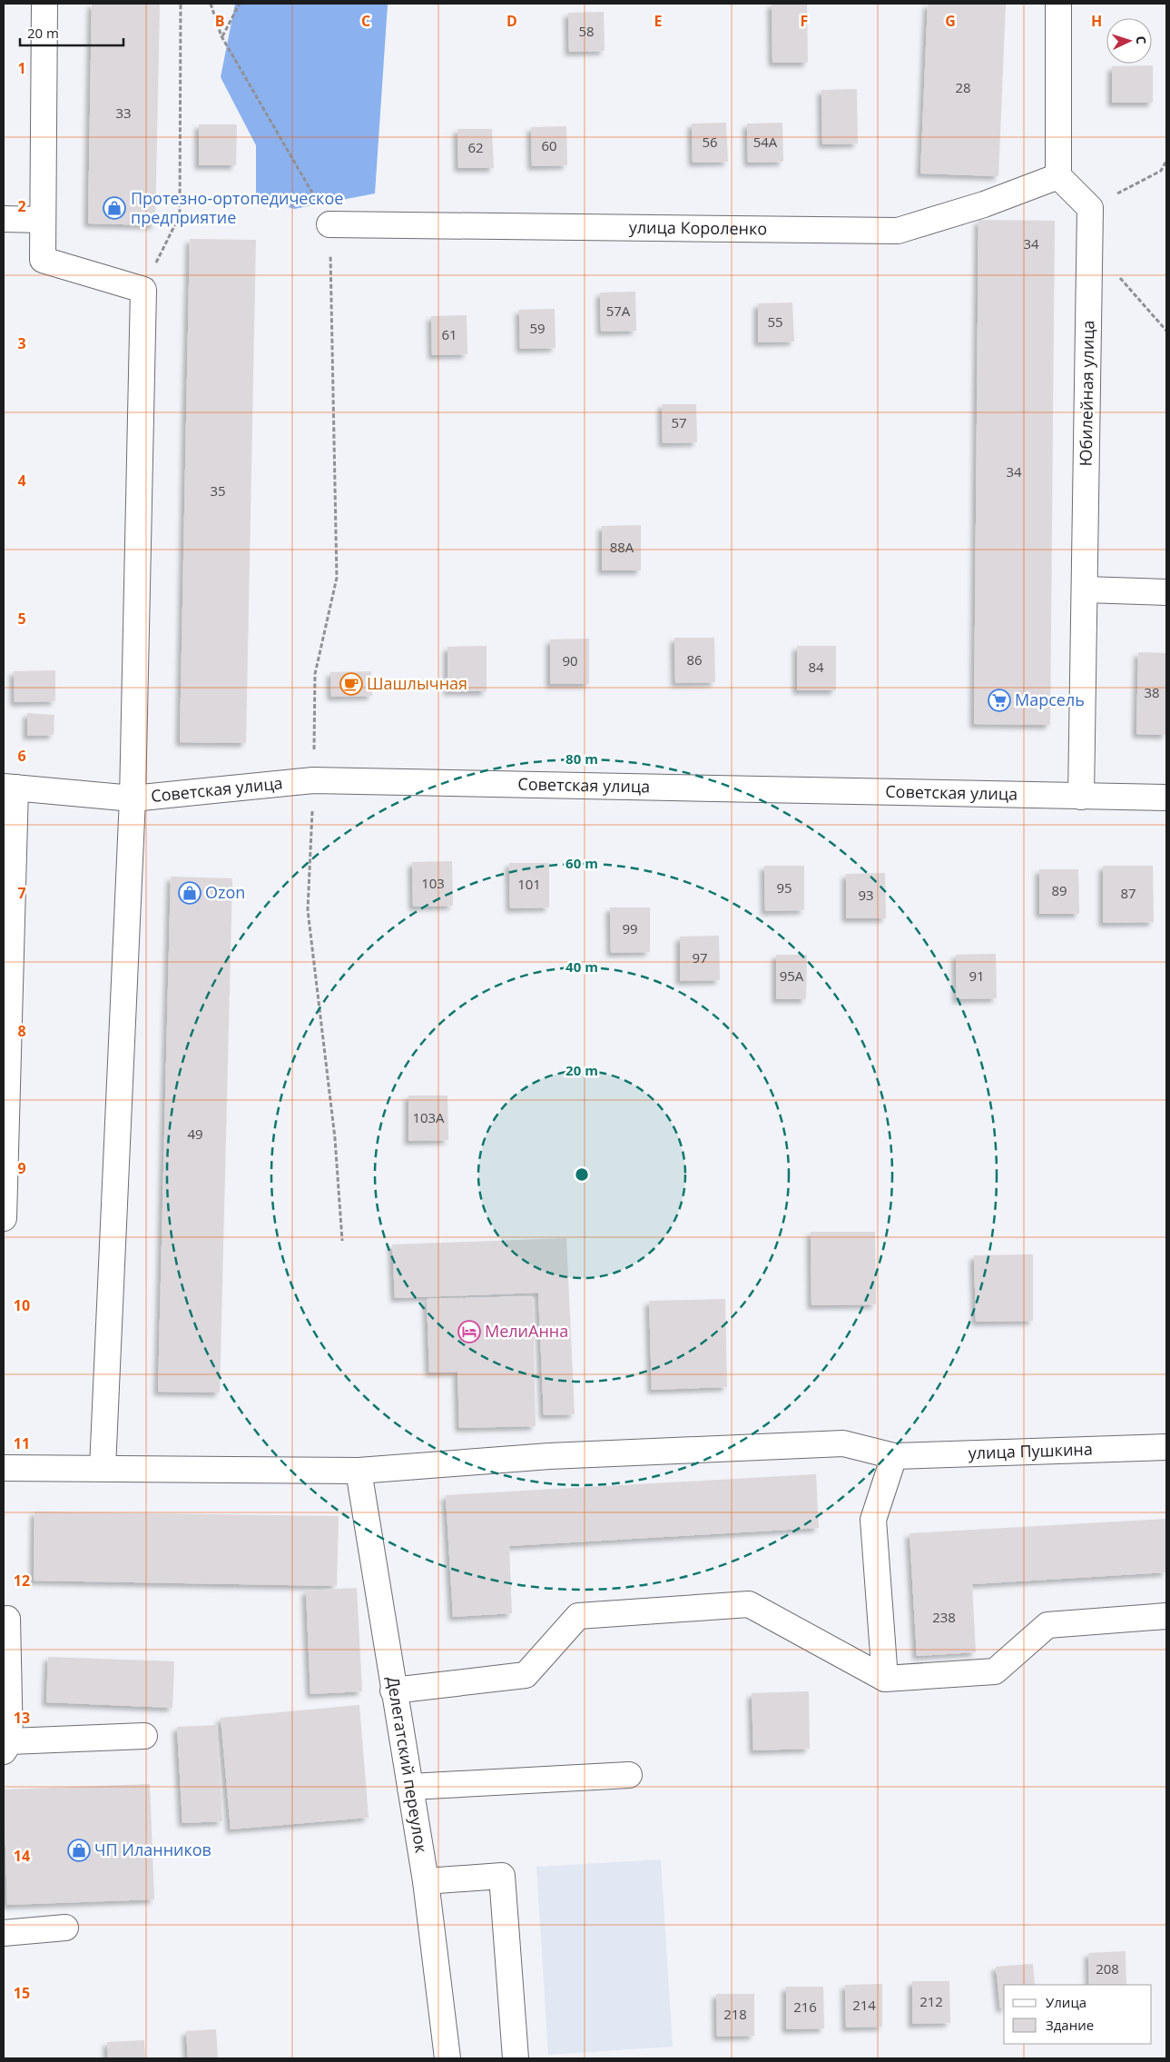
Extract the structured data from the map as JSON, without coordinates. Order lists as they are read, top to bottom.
{
  "streets": {
    "street": [
      "улица Короленко",
      "Юбилейная улица",
      "Советская улица",
      "улица Пушкина",
      "Делегатский переулок"
    ]
  },
  "crossings": [
    ["Юбилейная улица", "Советская улица"],
    ["улица Пушкина", "Делегатский переулок"]
  ],
  "places": {
    "shop": ["Протезно-ортопедическое предприятие", "Ozon", "ЧП Иланников"],
    "cafe": ["Шашлычная"],
    "supermarket": ["Марсель"],
    "hotel": ["МелиАнна"]
  },
  "house_numbers": [
    "58",
    "28",
    "33",
    "56",
    "54А",
    "60",
    "62",
    "34",
    "57А",
    "55",
    "59",
    "61",
    "57",
    "34",
    "35",
    "88А",
    "86",
    "90",
    "84",
    "38",
    "103",
    "101",
    "95",
    "89",
    "87",
    "93",
    "99",
    "97",
    "95А",
    "91",
    "103А",
    "49",
    "238",
    "208",
    "212",
    "214",
    "216",
    "218"
  ],
  "legend": ["Улица", "Здание"],
  "scale_bar": "20 m",
  "north": "right",
  "grid": {
    "columns": [
      "B",
      "C",
      "D",
      "E",
      "F",
      "G",
      "H"
    ],
    "rows": [
      "1",
      "2",
      "3",
      "4",
      "5",
      "6",
      "7",
      "8",
      "9",
      "10",
      "11",
      "12",
      "13",
      "14",
      "15"
    ]
  },
  "rings": [
    "80 m",
    "60 m",
    "40 m",
    "20 m"
  ]
}
